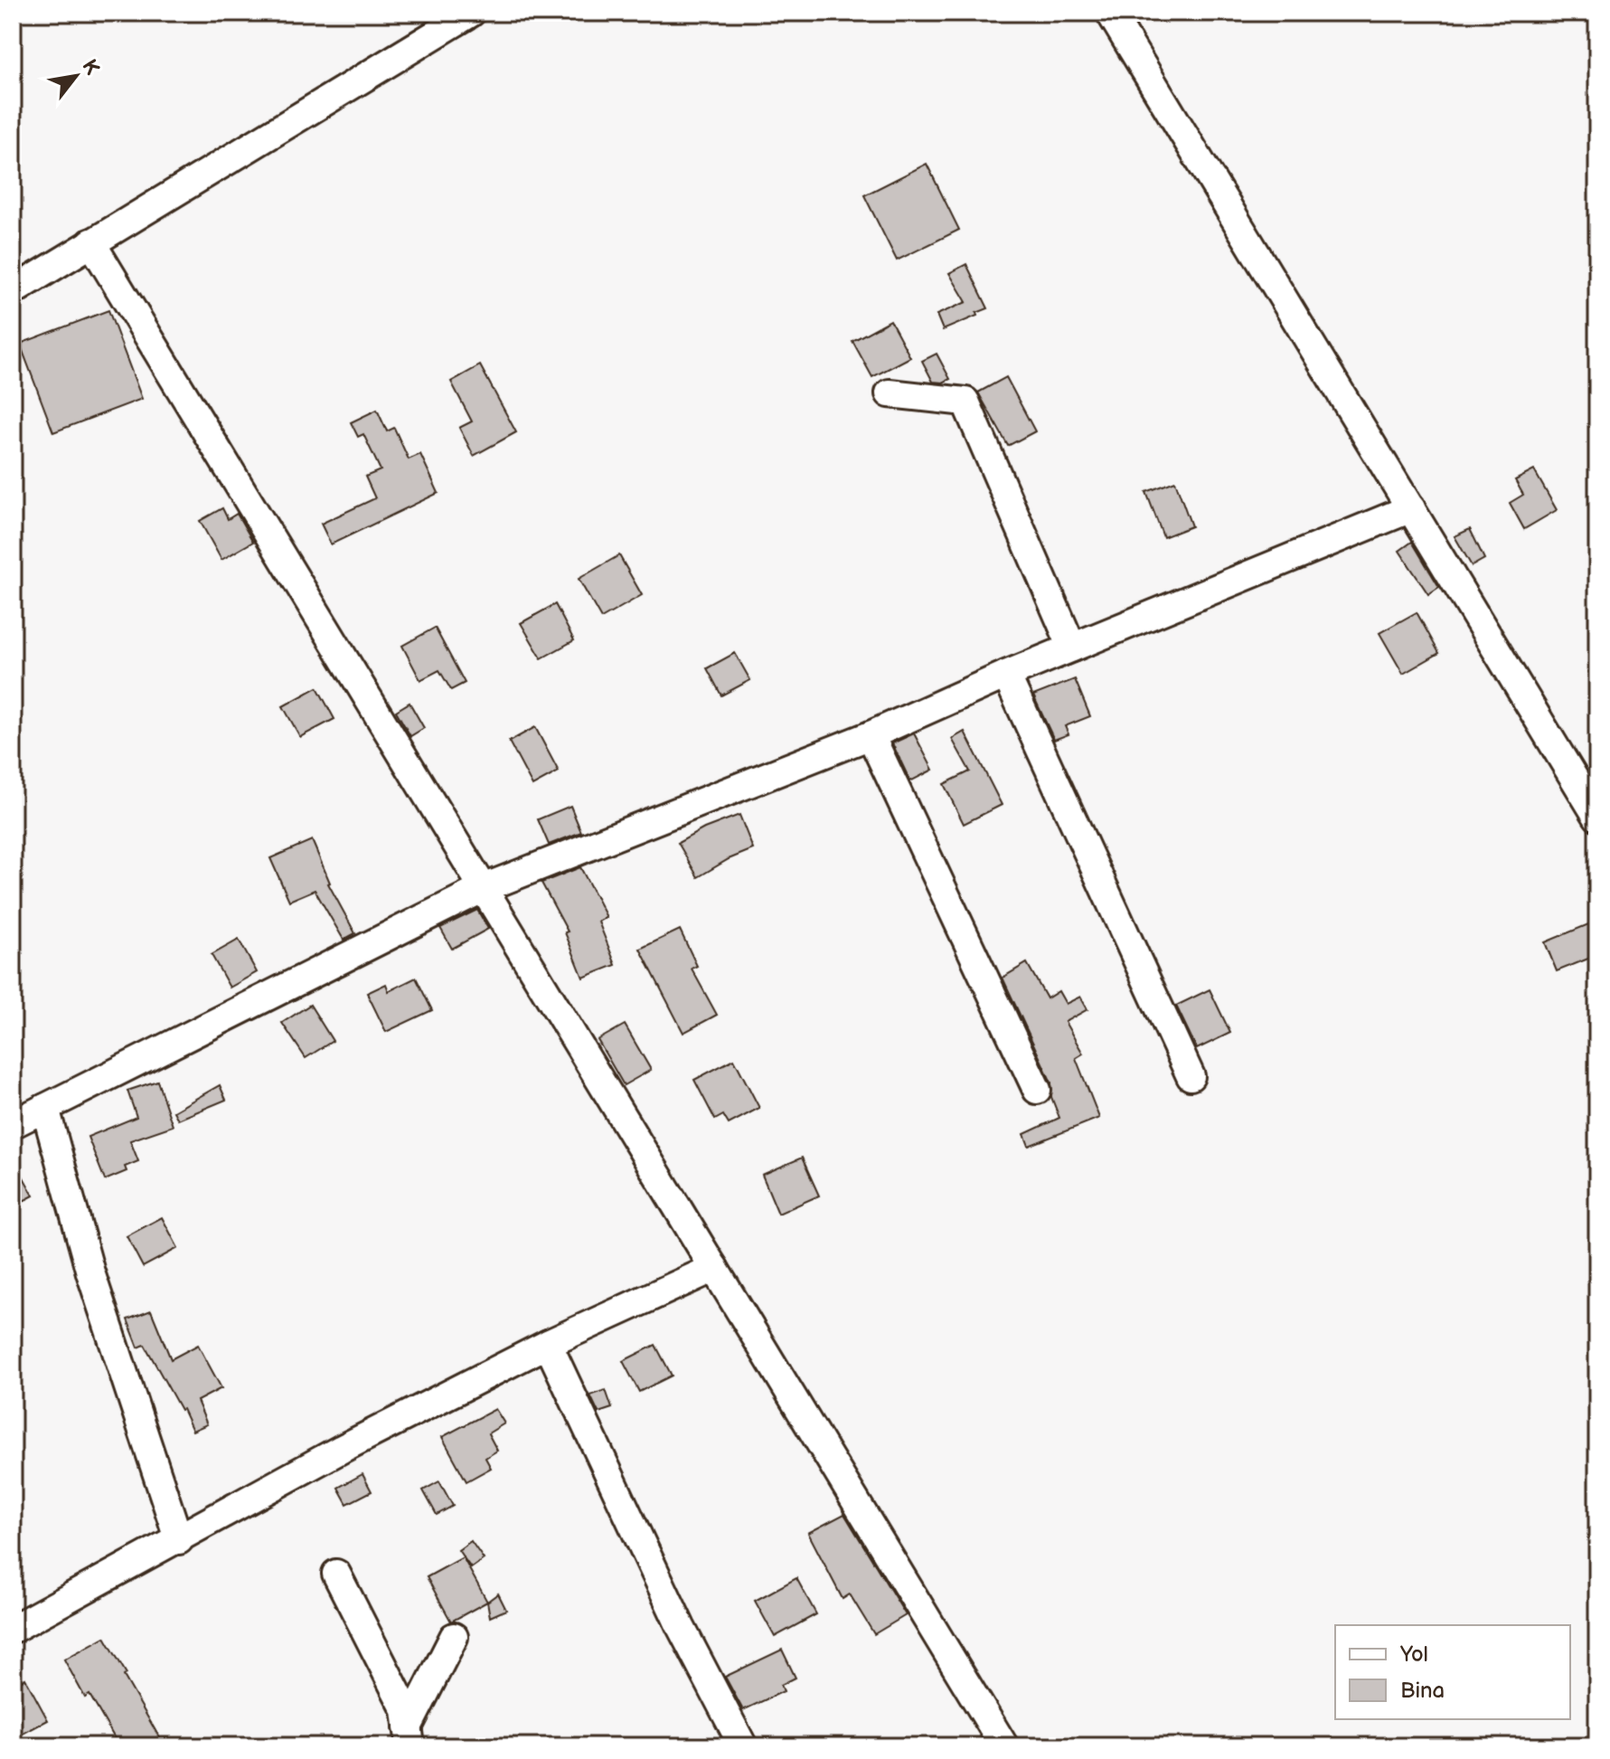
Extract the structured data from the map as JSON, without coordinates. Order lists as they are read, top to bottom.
{
  "legend": ["Yol", "Bina"],
  "north": "top right"
}
